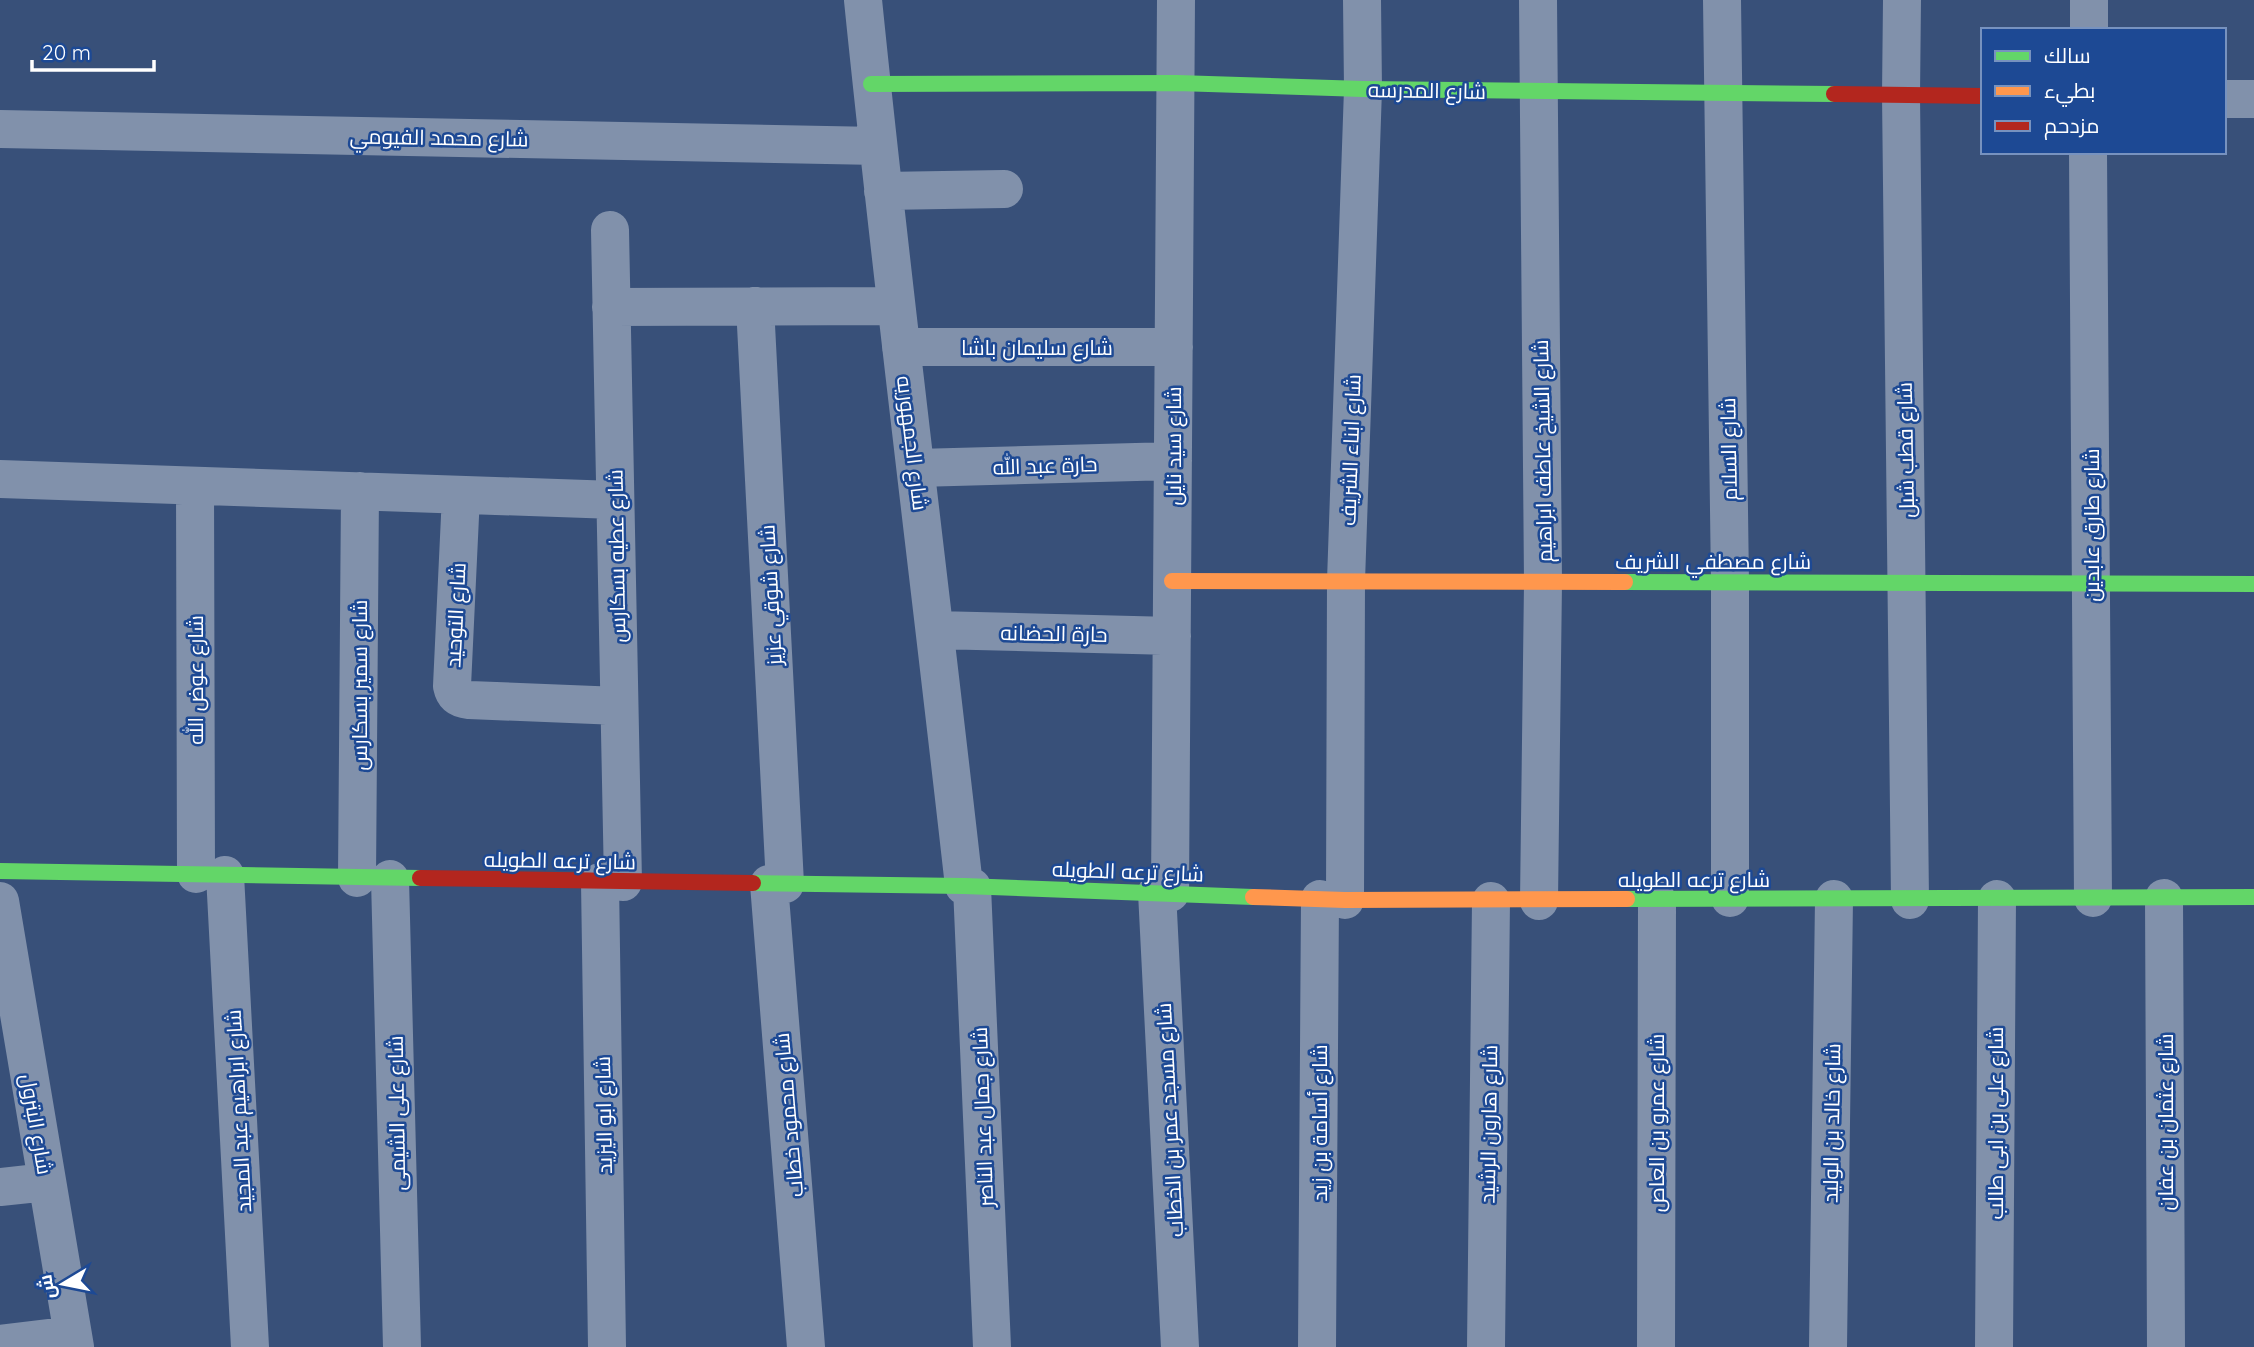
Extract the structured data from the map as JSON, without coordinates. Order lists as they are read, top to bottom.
{
  "streets": {
    "street": [
      "شارع المدرسه",
      "شارع محمد الفيومي",
      "شارع سليمان باشا",
      "شارع الجمهوريه",
      "شارع سيد نايل",
      "شارع السلام",
      "شارع ابناء الشريف",
      "شارع قطب شبل",
      "شارع الشيخ عاطف ابراهيم",
      "حارة عبد الله",
      "شارع طارق عابدين",
      "شارع عطيه بسكارس",
      "شارع مصطفي الشريف",
      "شارع شوقي عزيز",
      "شارع التوحيد",
      "حارة الحضانه",
      "شارع عوض الله",
      "شارع سمير بسكارس",
      "شارع ترعه الطويله",
      "شارع ابراهيم عبد المجيد",
      "شارع على الشيمى",
      "شارع ابو اليزيد",
      "شارع محمود خطاب",
      "شارع جمال عبد الناصر",
      "شارع مسجد عمر بن الخطاب",
      "شارع عثمان بن عفان",
      "شارع أسامة بن زيد",
      "شارع عمرو بن العاص",
      "شارع خالد بن الوليد",
      "شارع على بن ابى طالب",
      "شارع البترول",
      "شارع هارون الرشيد"
    ]
  },
  "crossings": [
    ["شارع المدرسه", "شارع الجمهوريه"],
    ["شارع المدرسه", "شارع سيد نايل"],
    ["شارع المدرسه", "شارع السلام"],
    ["شارع المدرسه", "شارع ابناء الشريف"],
    ["شارع المدرسه", "شارع قطب شبل"],
    ["شارع المدرسه", "شارع الشيخ عاطف ابراهيم"],
    ["شارع محمد الفيومي", "شارع الجمهوريه"],
    ["شارع سليمان باشا", "شارع الجمهوريه"],
    ["شارع سليمان باشا", "شارع سيد نايل"],
    ["شارع الجمهوريه", "حارة عبد الله"],
    ["شارع الجمهوريه", "حارة الحضانه"],
    ["شارع الجمهوريه", "شارع ترعه الطويله"],
    ["شارع الجمهوريه", "شارع جمال عبد الناصر"],
    ["شارع سيد نايل", "حارة عبد الله"],
    ["شارع سيد نايل", "شارع مصطفي الشريف"],
    ["شارع سيد نايل", "حارة الحضانه"],
    ["شارع سيد نايل", "شارع ترعه الطويله"],
    ["شارع سيد نايل", "شارع مسجد عمر بن الخطاب"],
    ["شارع السلام", "شارع مصطفي الشريف"],
    ["شارع السلام", "شارع ترعه الطويله"],
    ["شارع ابناء الشريف", "شارع مصطفي الشريف"],
    ["شارع ابناء الشريف", "شارع ترعه الطويله"],
    ["شارع ابناء الشريف", "شارع أسامة بن زيد"],
    ["شارع قطب شبل", "شارع مصطفي الشريف"],
    ["شارع قطب شبل", "شارع ترعه الطويله"],
    ["شارع الشيخ عاطف ابراهيم", "شارع مصطفي الشريف"],
    ["شارع الشيخ عاطف ابراهيم", "شارع ترعه الطويله"],
    ["شارع طارق عابدين", "شارع مصطفي الشريف"],
    ["شارع طارق عابدين", "شارع ترعه الطويله"],
    ["شارع عطيه بسكارس", "شارع التوحيد"],
    ["شارع عطيه بسكارس", "شارع ترعه الطويله"],
    ["شارع عطيه بسكارس", "شارع ابو اليزيد"],
    ["شارع شوقي عزيز", "شارع ترعه الطويله"],
    ["شارع شوقي عزيز", "شارع محمود خطاب"],
    ["شارع عوض الله", "شارع ترعه الطويله"],
    ["شارع عوض الله", "شارع ابراهيم عبد المجيد"],
    ["شارع سمير بسكارس", "شارع ترعه الطويله"],
    ["شارع سمير بسكارس", "شارع على الشيمى"],
    ["شارع ترعه الطويله", "شارع ابراهيم عبد المجيد"],
    ["شارع ترعه الطويله", "شارع على الشيمى"],
    ["شارع ترعه الطويله", "شارع ابو اليزيد"],
    ["شارع ترعه الطويله", "شارع محمود خطاب"],
    ["شارع ترعه الطويله", "شارع جمال عبد الناصر"],
    ["شارع ترعه الطويله", "شارع مسجد عمر بن الخطاب"],
    ["شارع ترعه الطويله", "شارع عثمان بن عفان"],
    ["شارع ترعه الطويله", "شارع أسامة بن زيد"],
    ["شارع ترعه الطويله", "شارع عمرو بن العاص"],
    ["شارع ترعه الطويله", "شارع خالد بن الوليد"],
    ["شارع ترعه الطويله", "شارع على بن ابى طالب"],
    ["شارع ترعه الطويله", "شارع هارون الرشيد"]
  ],
  "legend": ["سالك", "بطيء", "مزدحم"],
  "scale_bar": "20 m",
  "north": "left"
}
